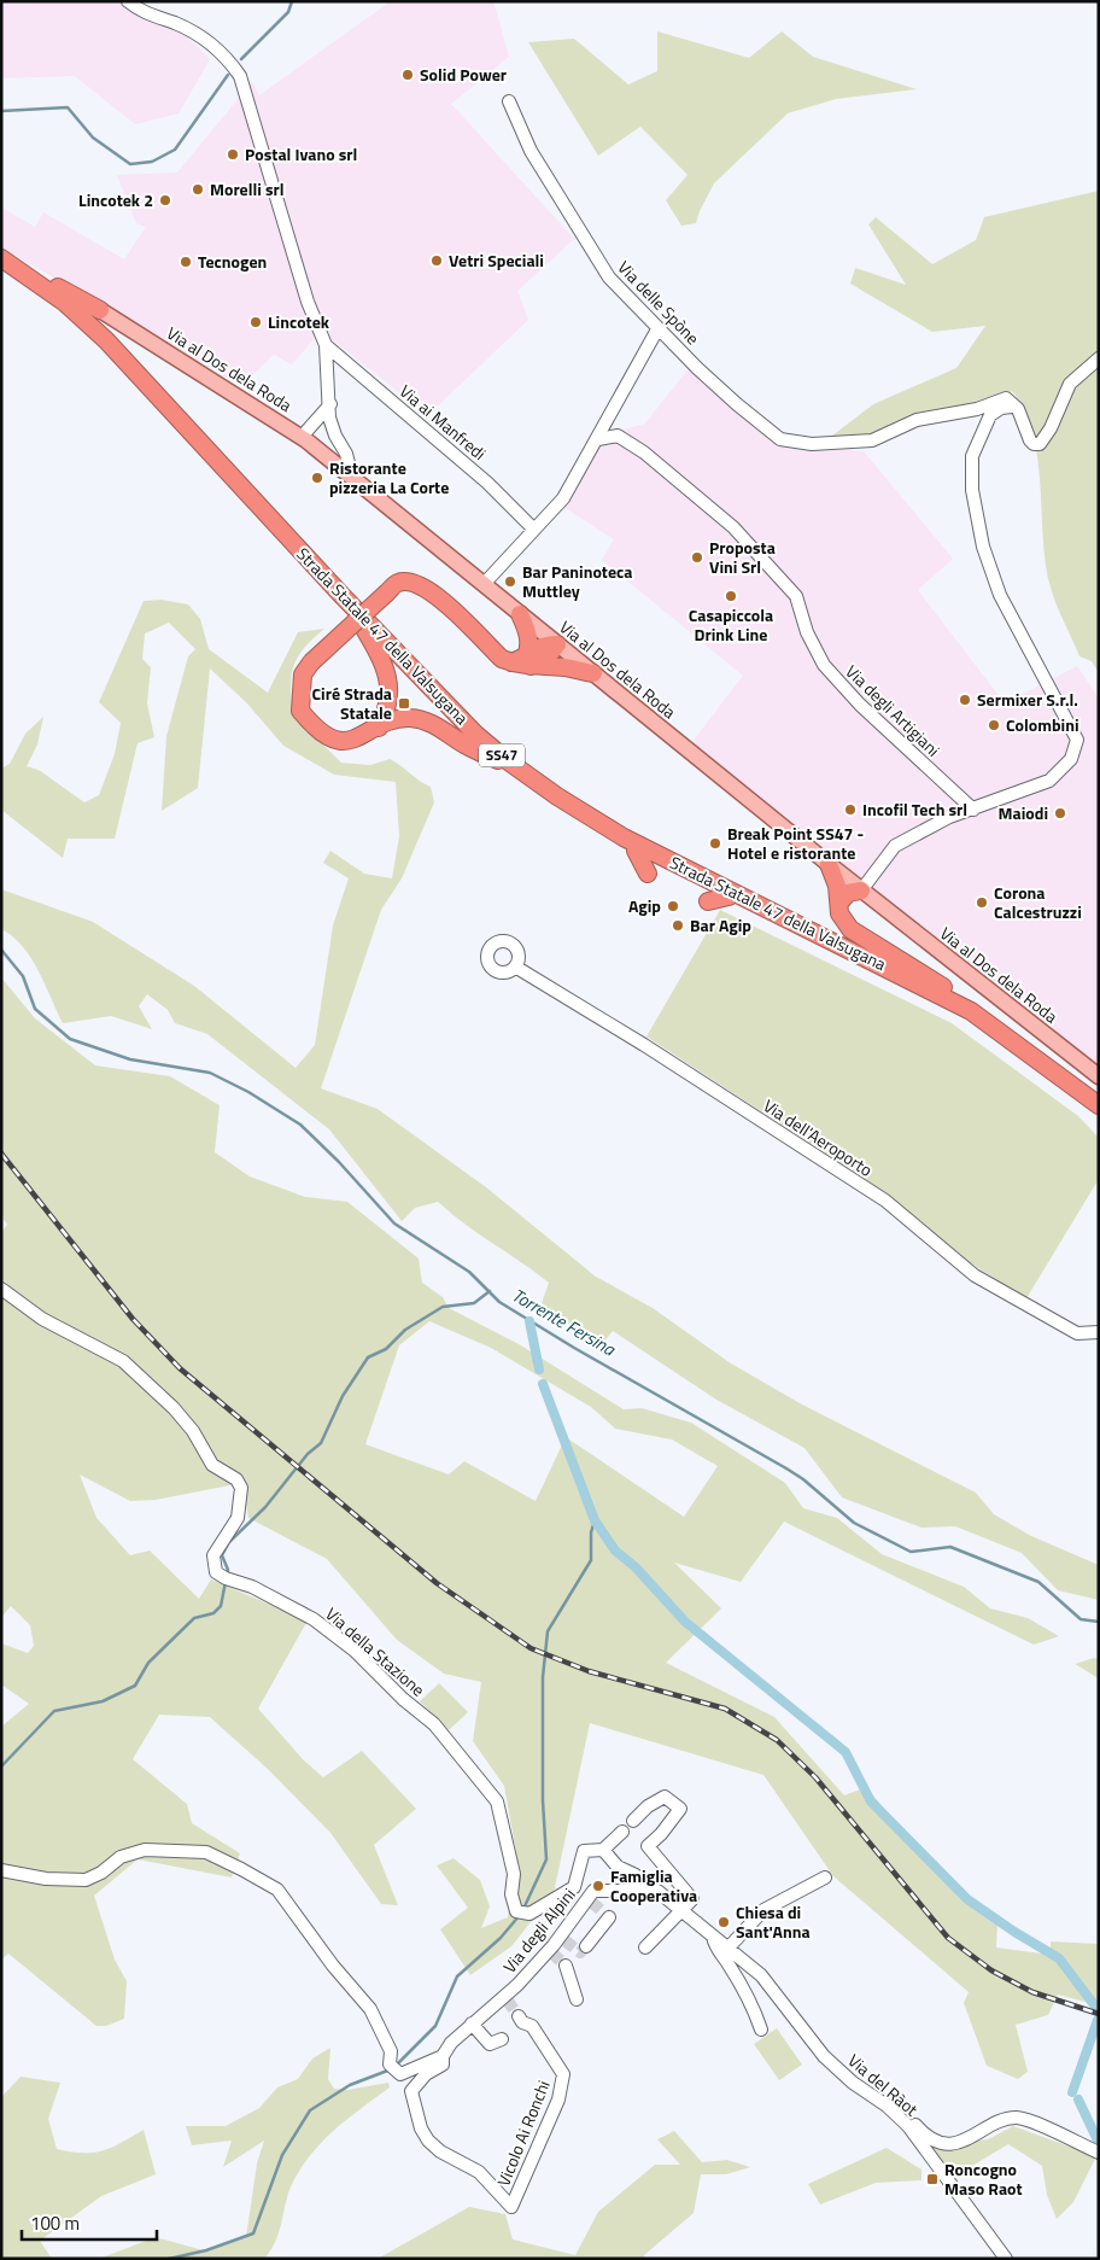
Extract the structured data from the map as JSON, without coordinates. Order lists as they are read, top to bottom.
{
  "streets": {
    "highway": ["Strada Statale 47 della Valsugana", "SS47"],
    "main road": ["Via al Dos dela Roda"],
    "street": [
      "Via delle Spòne",
      "Via ai Manfredi",
      "Via degli Artigiani",
      "Via dell'Aeroporto",
      "Via della Stazione",
      "Via degli Alpini",
      "Via del Ràot",
      "Vicolo Ai Ronchi"
    ]
  },
  "crossings": [
    ["Via al Dos dela Roda", "Via ai Manfredi"],
    ["Via degli Alpini", "Vicolo Ai Ronchi"]
  ],
  "water": ["Torrente Fersina"],
  "places": {
    "other": [
      "Solid Power",
      "Postal Ivano srl",
      "Morelli srl",
      "Lincotek 2",
      "Vetri Speciali",
      "Tecnogen",
      "Lincotek",
      "Ristorante pizzeria La Corte",
      "Proposta Vini Srl",
      "Bar Paninoteca Muttley",
      "Casapiccola Drink Line",
      "Sermixer S.r.l.",
      "Colombini",
      "Incofil Tech srl",
      "Maiodi",
      "Break Point SS47 - Hotel e ristorante",
      "Corona Calcestruzzi",
      "Agip",
      "Bar Agip",
      "Famiglia Cooperativa",
      "Chiesa di Sant'Anna"
    ],
    "transit": ["Ciré Strada Statale", "Roncogno Maso Raot"]
  },
  "scale_bar": "100 m"
}
